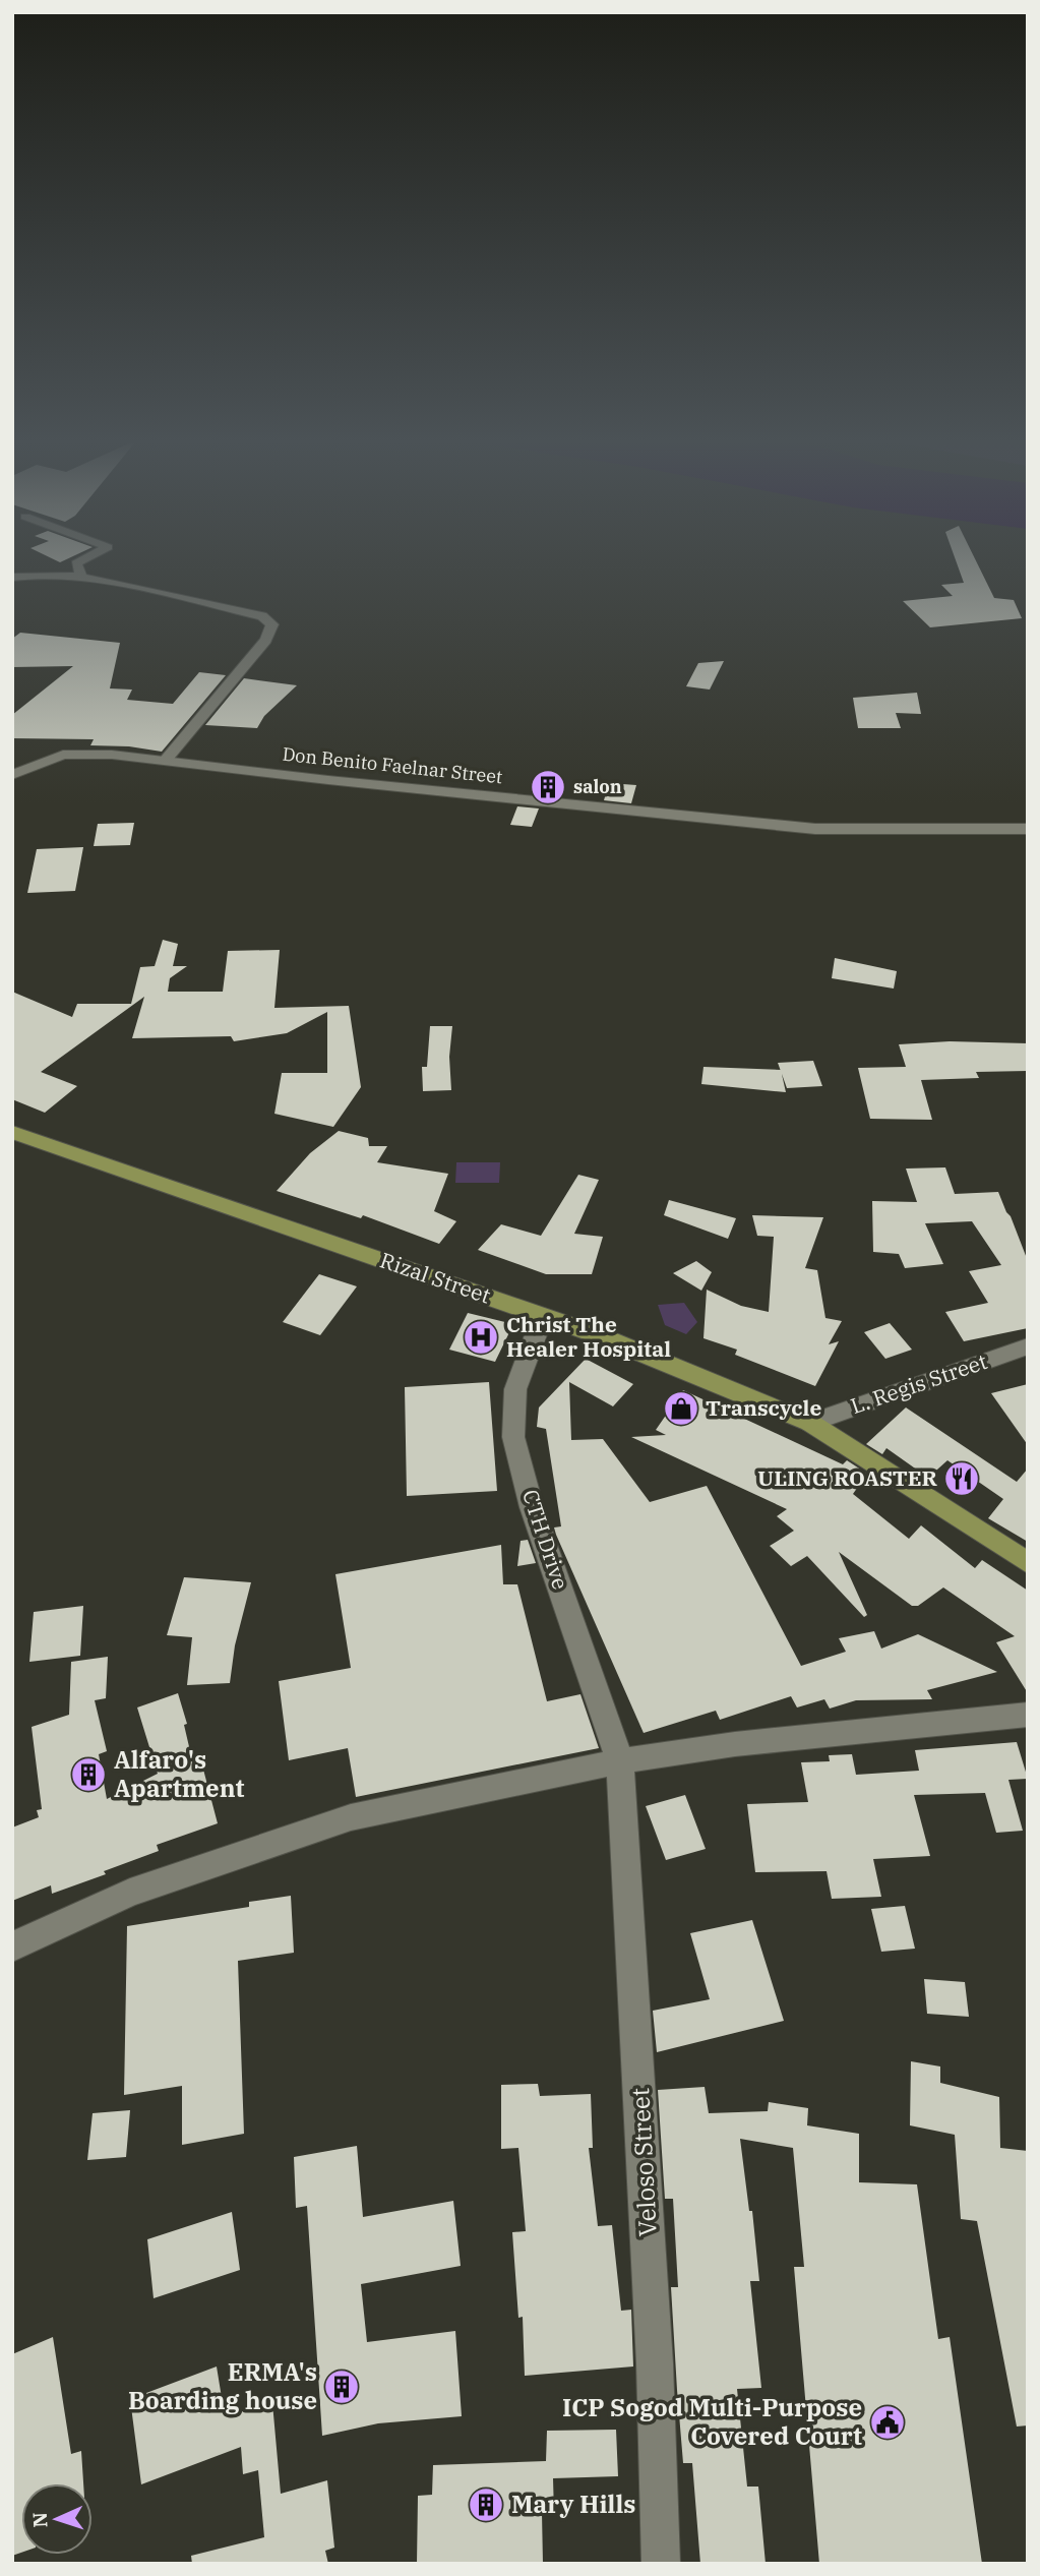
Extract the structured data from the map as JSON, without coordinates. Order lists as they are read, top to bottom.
{
  "streets": {
    "main road": ["Rizal Street"],
    "street": [
      "Don Benito Faelnar Street",
      "L. Regis Street",
      "CTH Drive",
      "Veloso Street"
    ]
  },
  "crossings": [
    ["Rizal Street", "L. Regis Street"],
    ["Rizal Street", "CTH Drive"],
    ["CTH Drive", "Veloso Street"]
  ],
  "places": {
    "building": [
      "salon",
      "Alfaro's Apartment",
      "ERMA's Boarding house",
      "Mary Hills"
    ],
    "hospital": ["Christ The Healer Hospital"],
    "shop": ["Transcycle"],
    "restaurant": ["ULING ROASTER"],
    "public building": ["ICP Sogod Multi-Purpose Covered Court"]
  },
  "north": "left"
}
